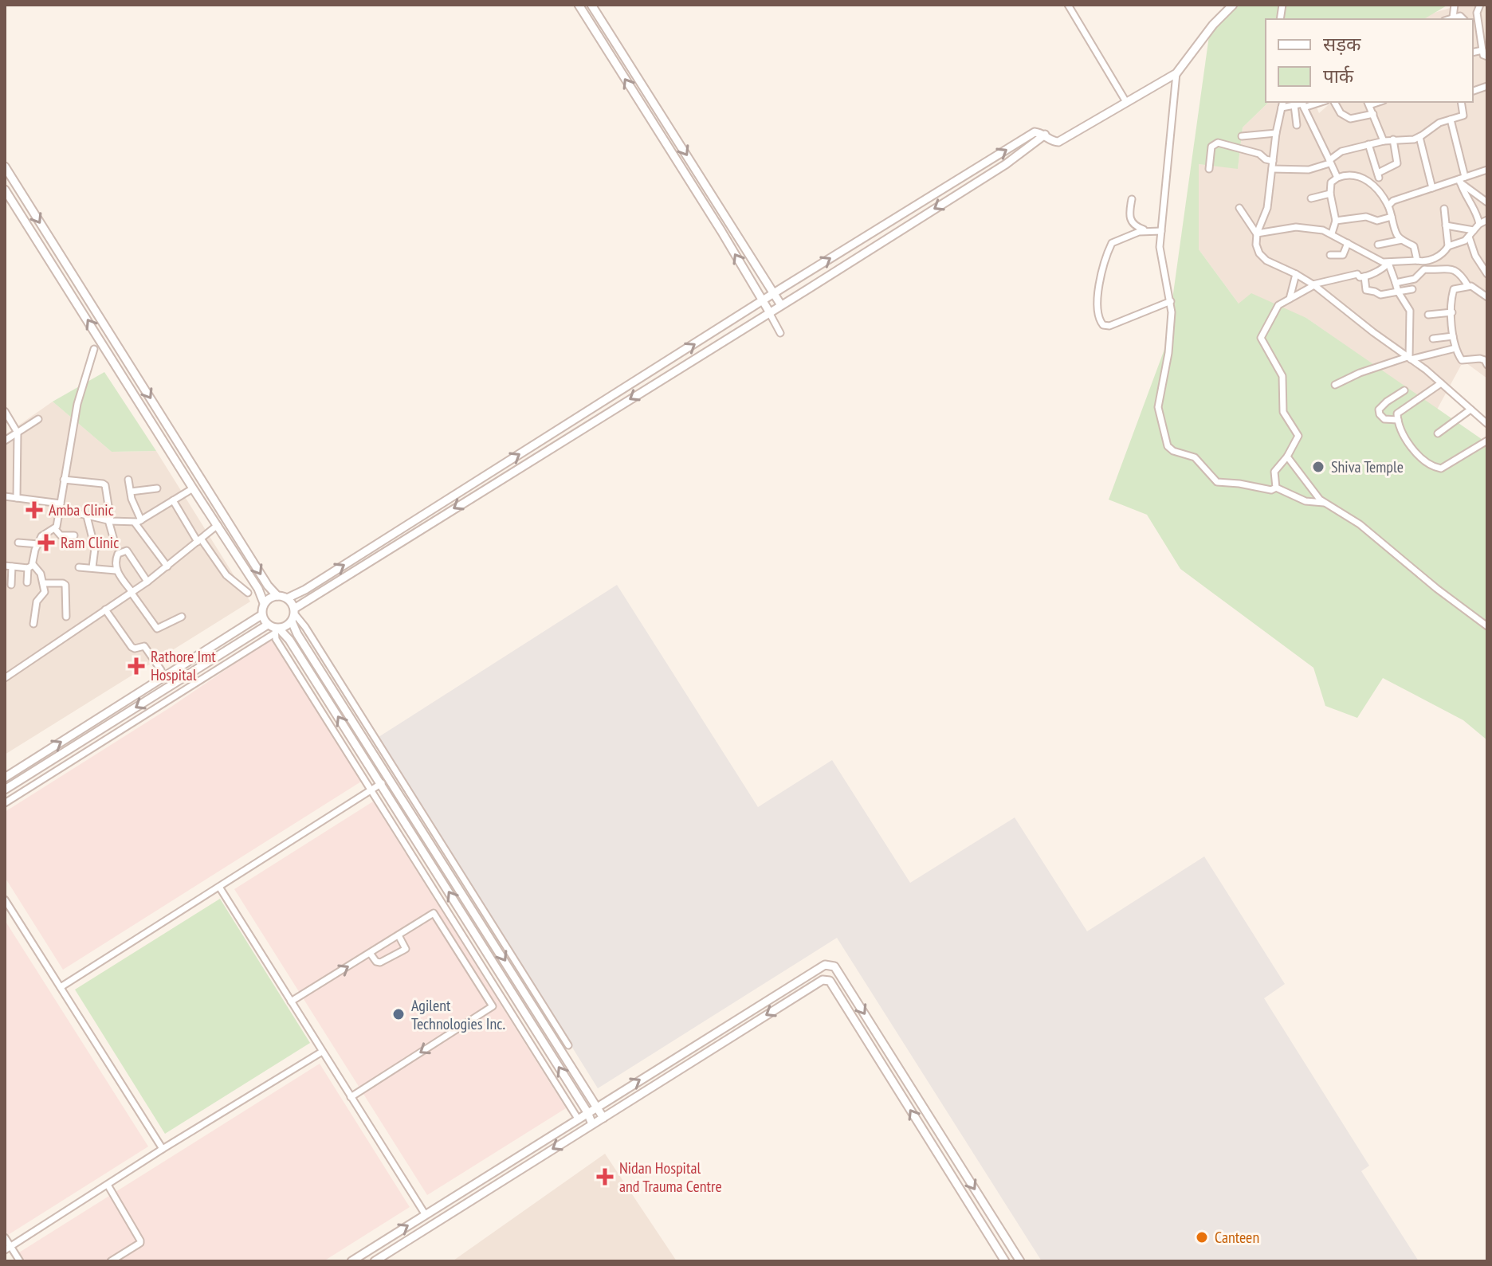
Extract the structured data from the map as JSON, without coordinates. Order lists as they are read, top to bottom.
{
  "places": {
    "other": ["Shiva Temple", "Agilent Technologies Inc.", "Canteen"],
    "health": [
      "Amba Clinic",
      "Ram Clinic",
      "Rathore Imt Hospital",
      "Nidan Hospital and Trauma Centre"
    ]
  },
  "legend": ["सड़क", "पार्क"]
}
